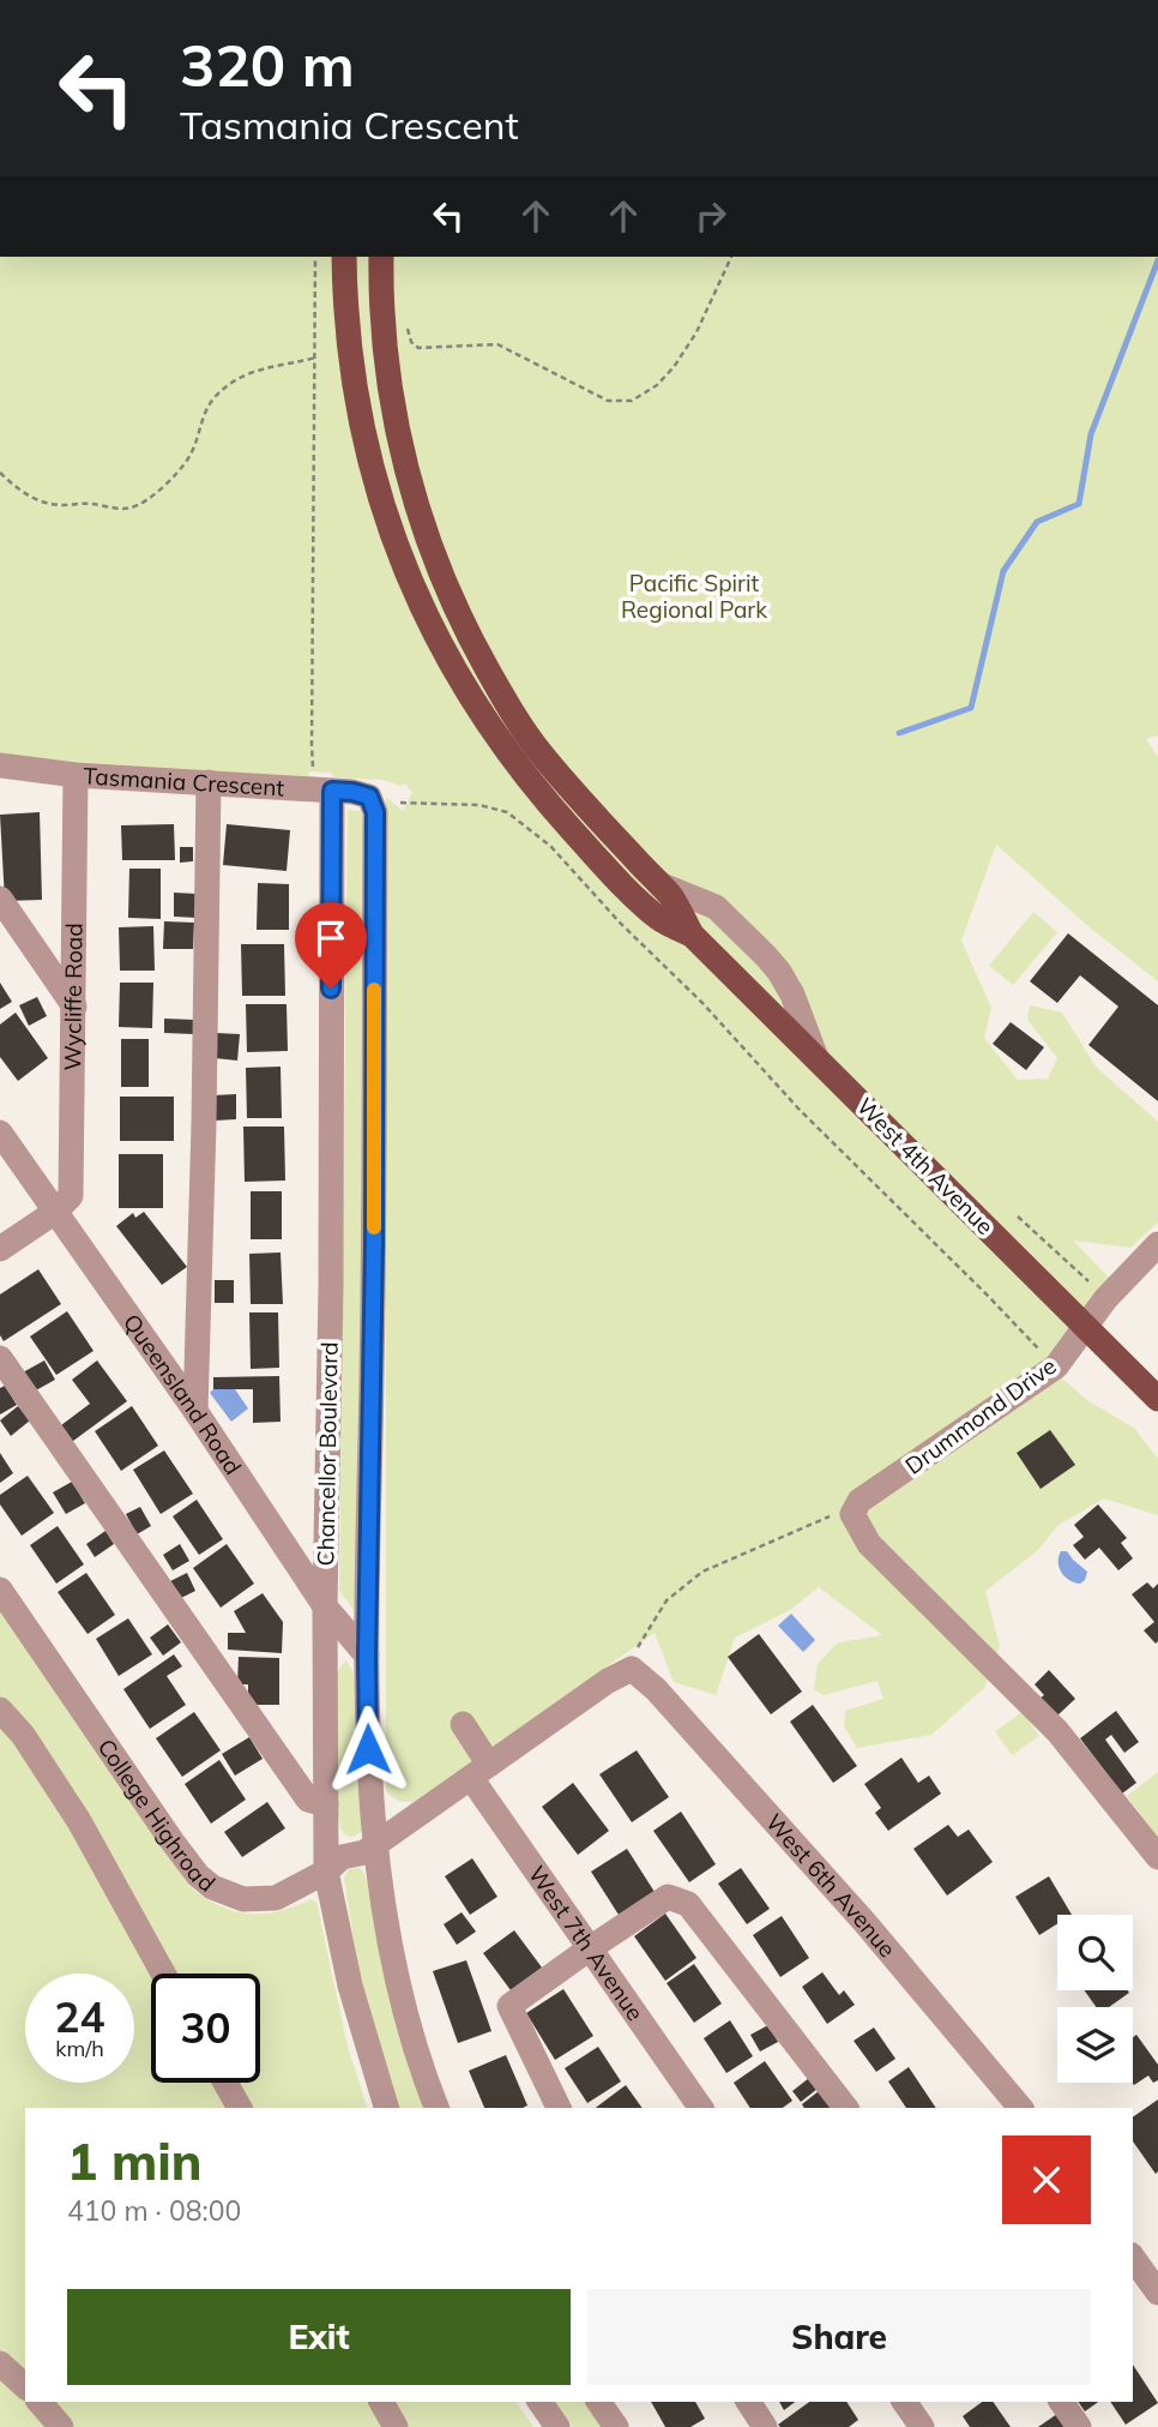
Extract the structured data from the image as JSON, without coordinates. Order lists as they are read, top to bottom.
{
  "streets": {
    "main road": ["West 4th Avenue"],
    "street": [
      "Tasmania Crescent",
      "Wycliffe Road",
      "Queensland Road",
      "Drummond Drive",
      "Chancellor Boulevard",
      "College Highroad",
      "West 6th Avenue",
      "West 7th Avenue"
    ]
  },
  "crossings": [
    ["Tasmania Crescent", "Wycliffe Road"],
    ["Tasmania Crescent", "Chancellor Boulevard"],
    ["Wycliffe Road", "Queensland Road"],
    ["West 4th Avenue", "Drummond Drive"],
    ["Queensland Road", "Chancellor Boulevard"],
    ["Chancellor Boulevard", "College Highroad"]
  ],
  "parks": ["Pacific Spirit Regional Park"],
  "page": {
    "turn": ["320 m", "Tasmania Crescent"],
    "speed": "24 km/h",
    "limit": "30",
    "heading": ["1 min", "410 m · 08:00"],
    "buttons": ["Exit", "Share"]
  }
}
